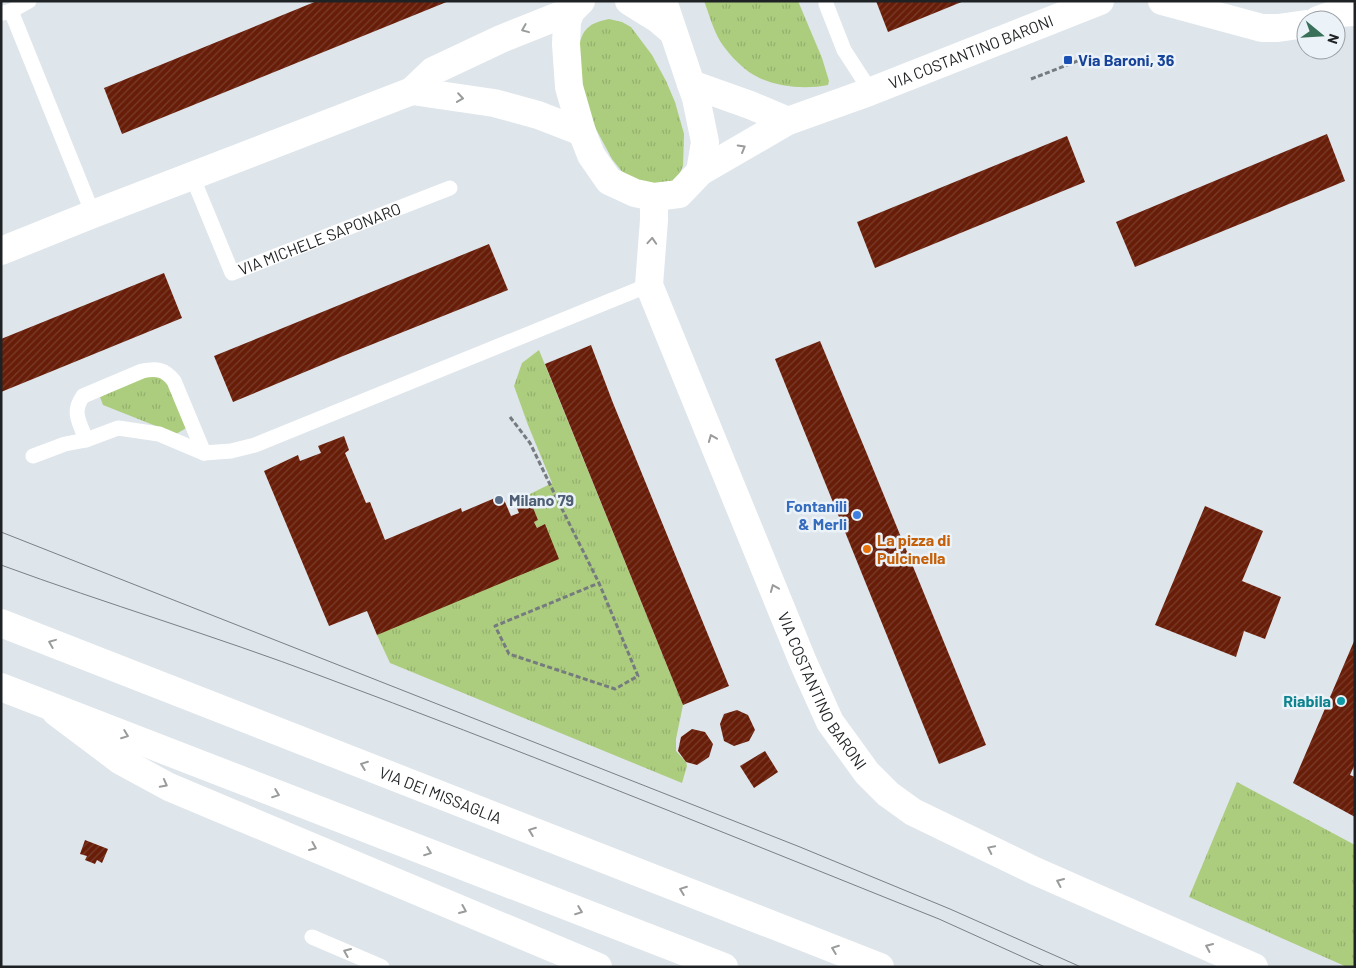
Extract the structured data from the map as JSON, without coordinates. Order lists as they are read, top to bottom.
{
  "streets": {
    "street": ["VIA COSTANTINO BARONI", "VIA DEI MISSAGLIA"],
    "lane": ["VIA MICHELE SAPONARO"]
  },
  "one_way": ["VIA COSTANTINO BARONI"],
  "places": {
    "transit": ["Via Baroni, 36"],
    "other": [
      "Milano 79",
      "Fontanili & Merli",
      "La pizza di Pulcinella",
      "Riabila"
    ]
  },
  "north": "right"
}
